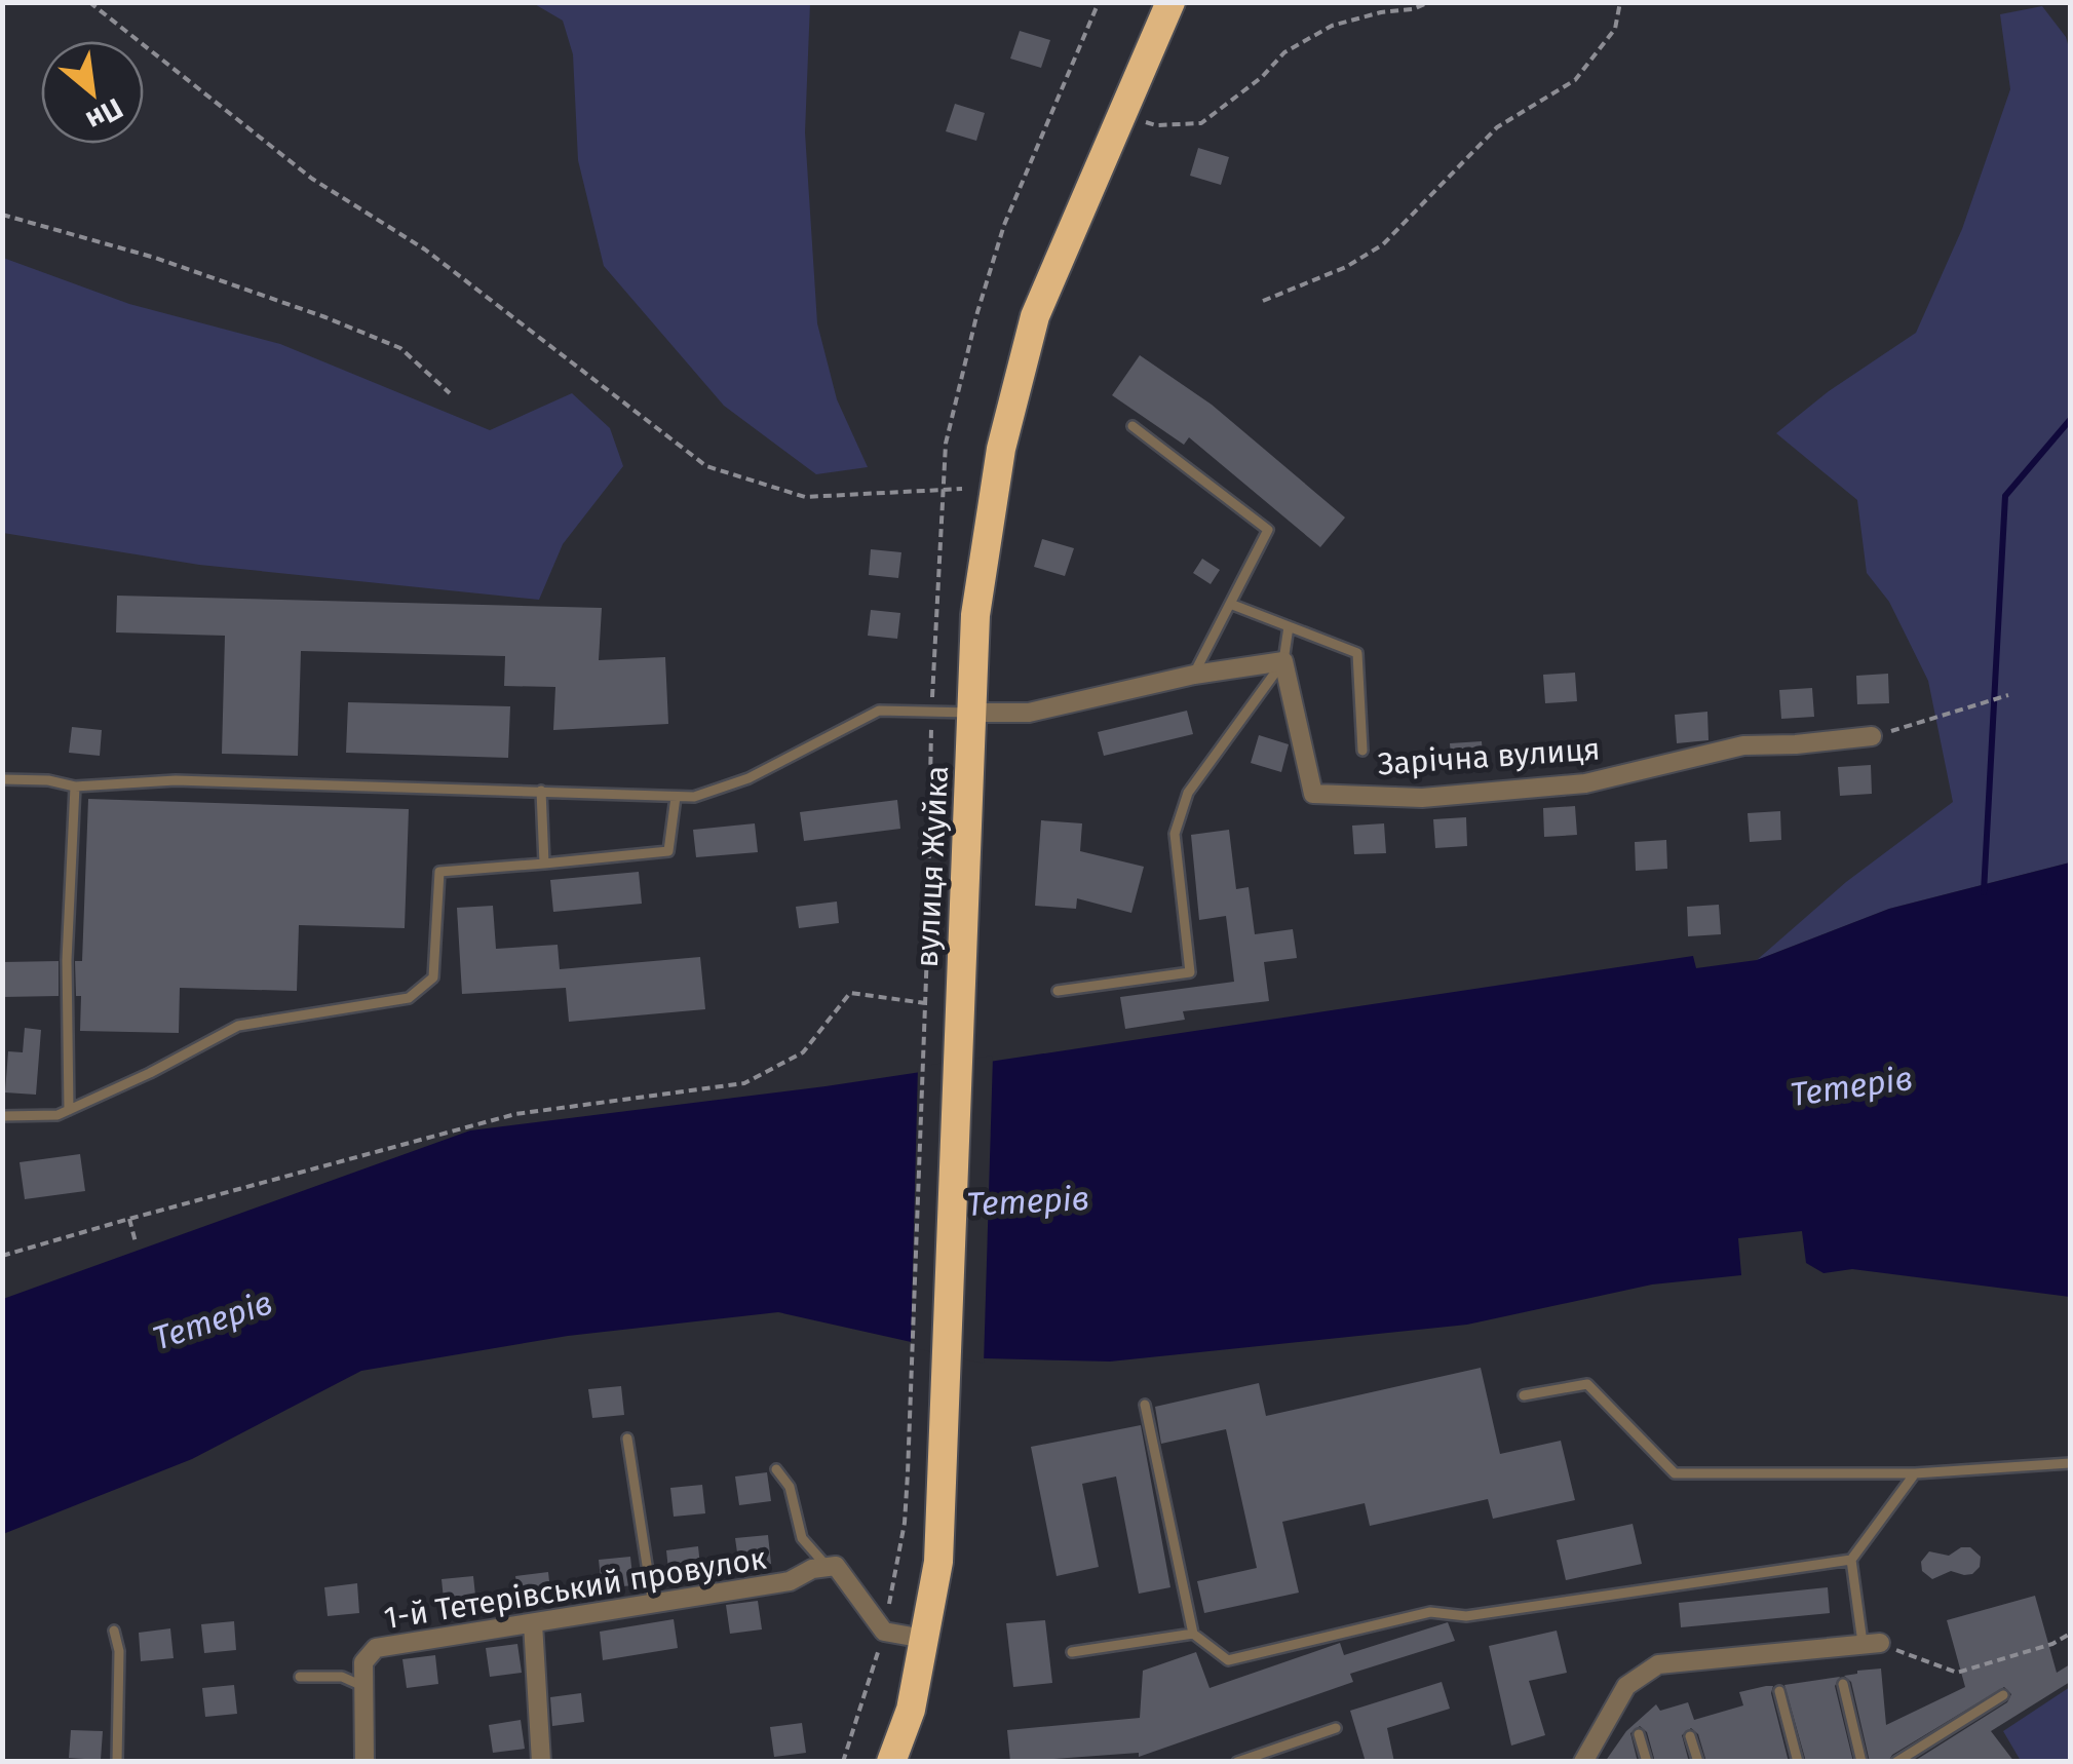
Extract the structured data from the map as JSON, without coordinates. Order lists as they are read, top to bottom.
{
  "streets": {
    "highway": ["вулиця Жуйка"],
    "street": ["Зарічна вулиця", "1-й Тетерівський провулок"]
  },
  "water": ["Тетерів"],
  "north": "bottom right"
}
